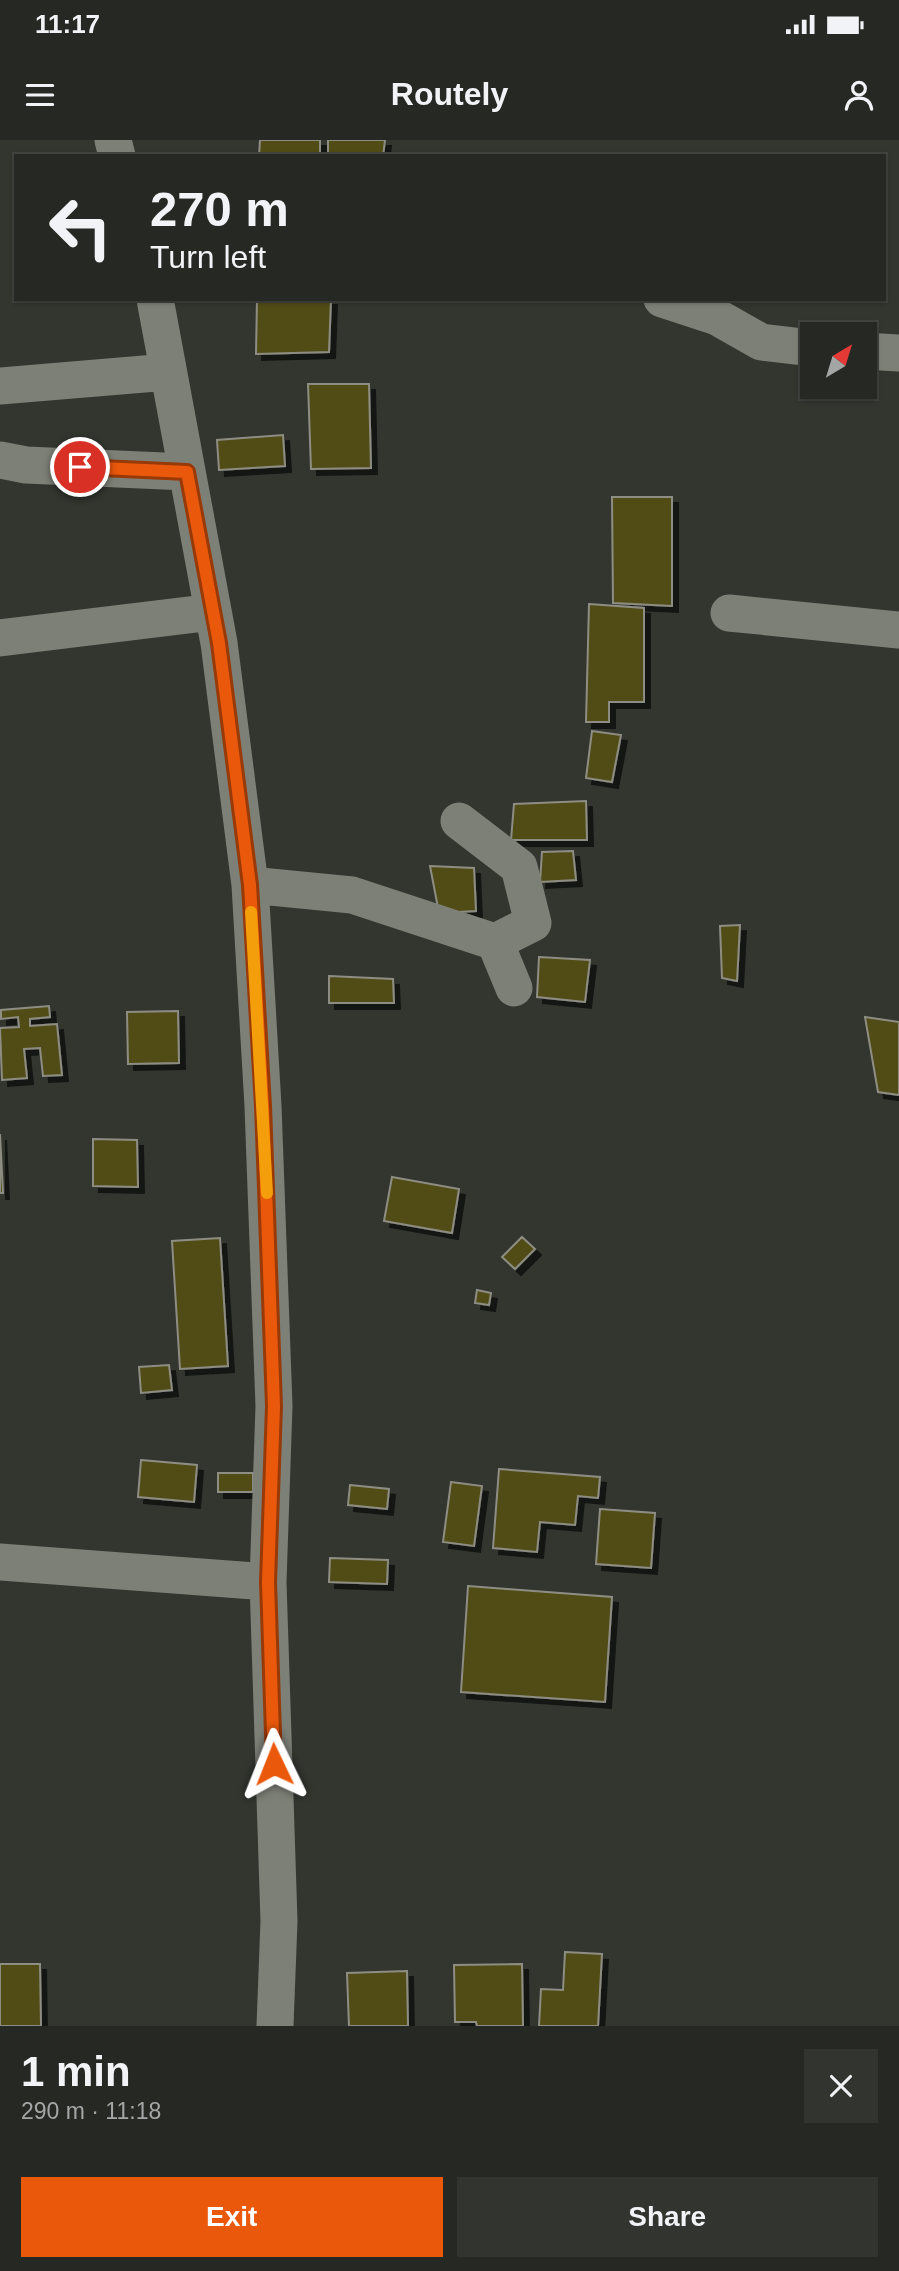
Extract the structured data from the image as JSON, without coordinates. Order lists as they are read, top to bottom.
{
  "north": "top right",
  "page": {
    "status": "11:17",
    "header": "Routely",
    "turn": ["270 m", "Turn left"],
    "heading": ["1 min", "290 m · 11:18"],
    "buttons": ["Exit", "Share"]
  }
}
